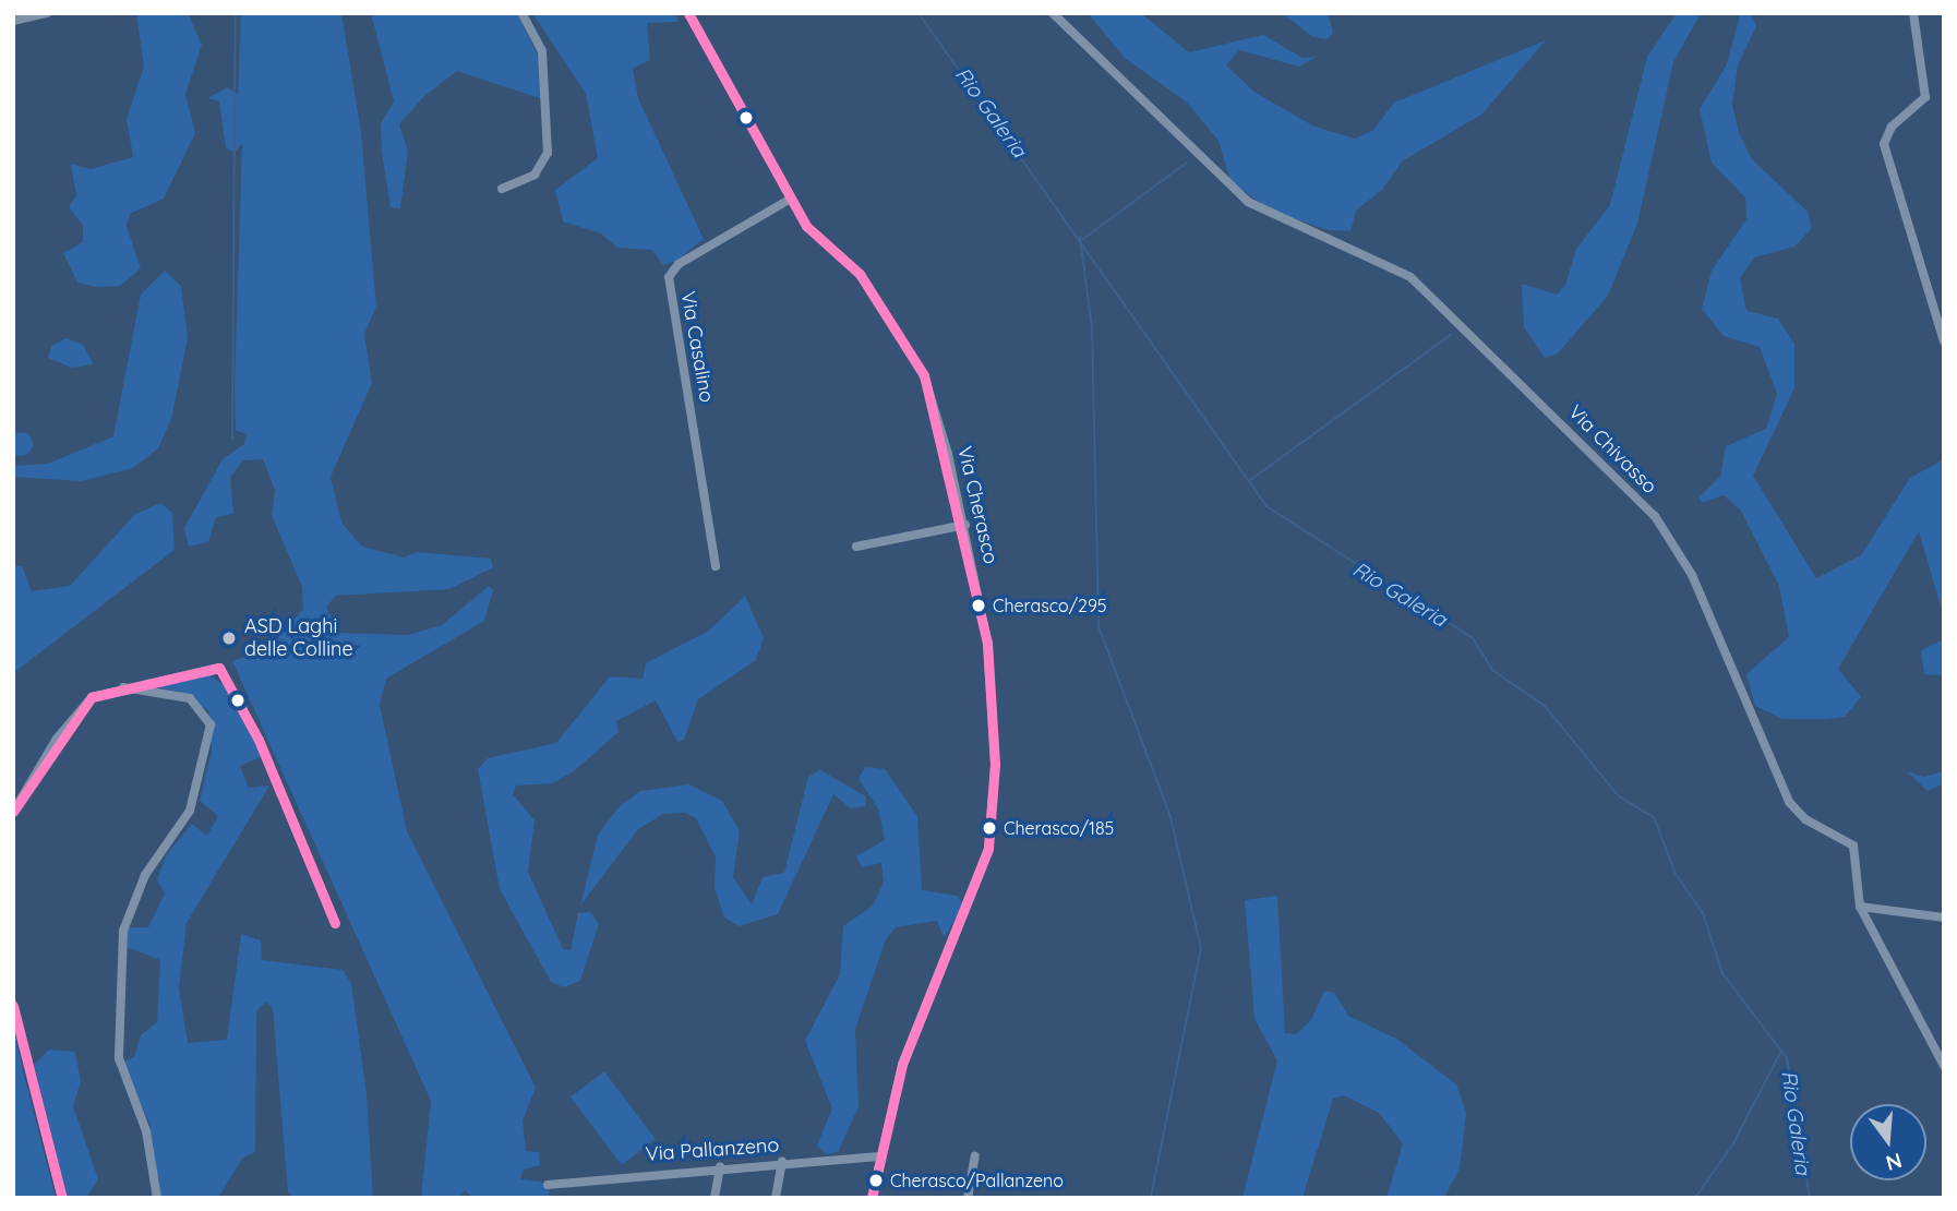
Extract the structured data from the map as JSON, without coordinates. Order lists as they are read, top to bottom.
{
  "streets": {
    "street": [
      "Via Casalino",
      "Via Chivasso",
      "Via Cherasco",
      "Via Pallanzeno"
    ]
  },
  "crossings": [
    ["Via Casalino", "Via Cherasco"],
    ["Via Cherasco", "Via Pallanzeno"]
  ],
  "water": ["Rio Galeria"],
  "places": [
    "Cherasco/295",
    "ASD Laghi delle Colline",
    "Cherasco/185",
    "Cherasco/Pallanzeno"
  ],
  "north": "bottom"
}
